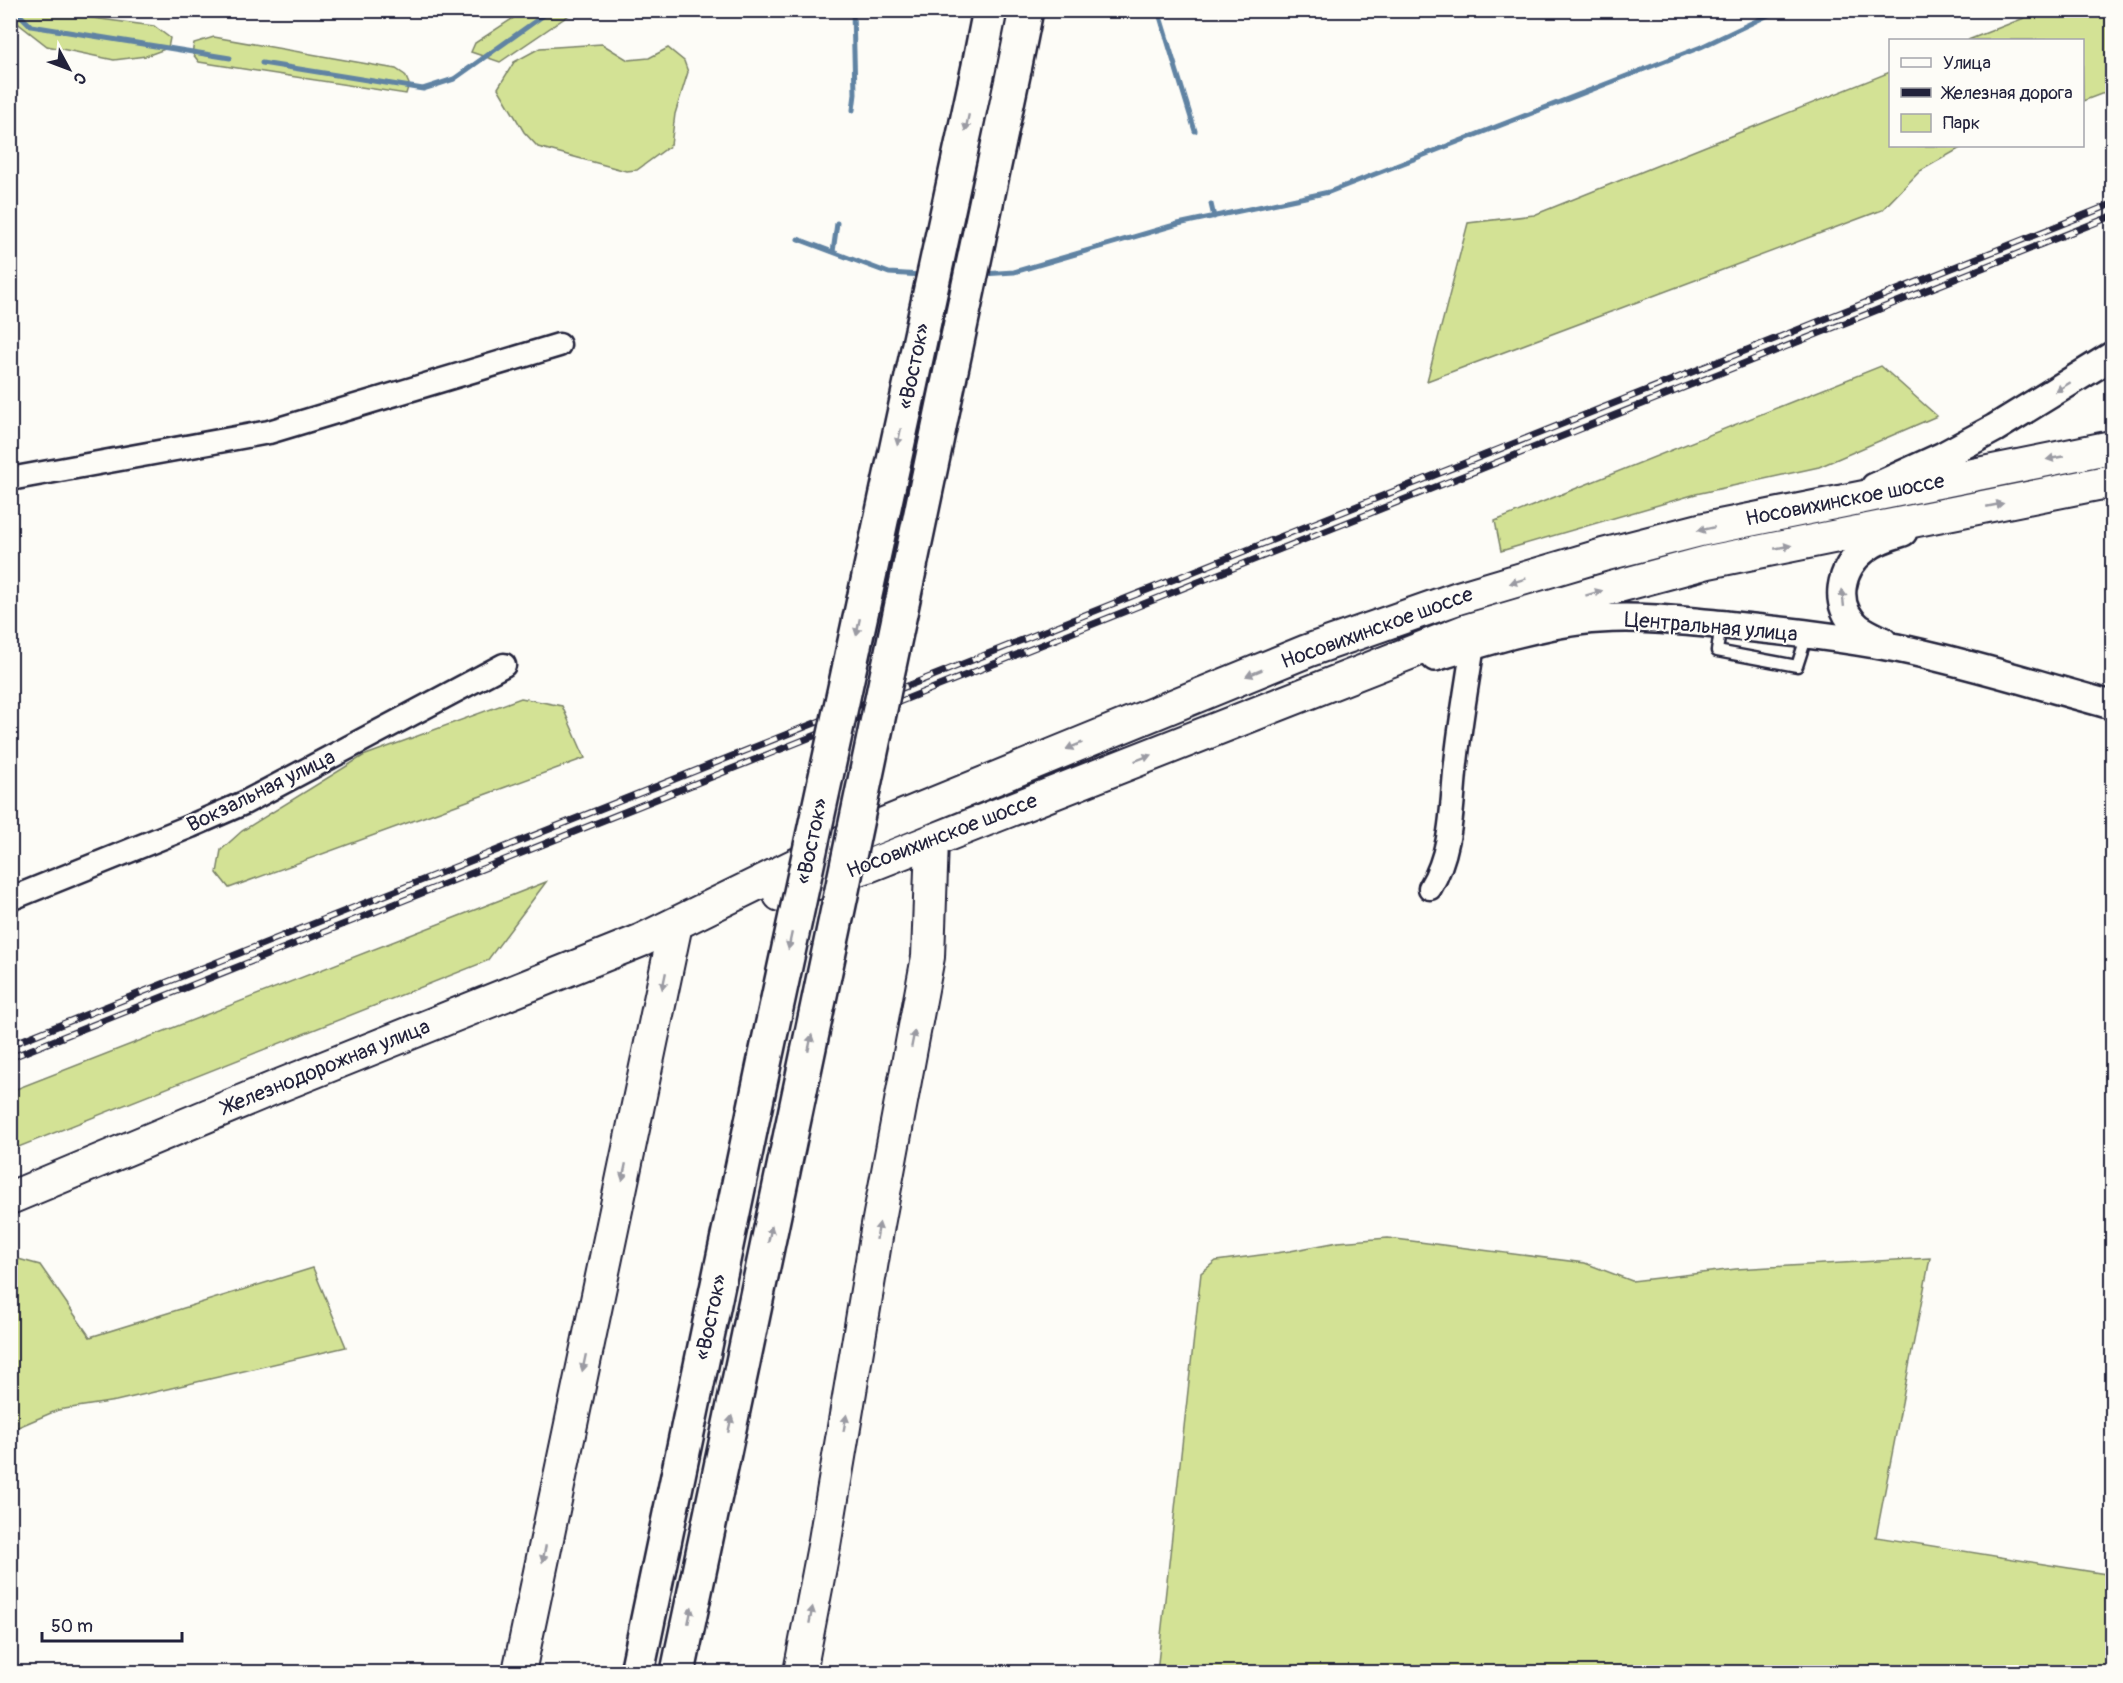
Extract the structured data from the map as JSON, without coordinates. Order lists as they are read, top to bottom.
{
  "streets": {
    "highway": ["«Восток»"],
    "main road": ["Носовихинское шоссе", "Железнодорожная улица"],
    "street": ["Центральная улица", "Вокзальная улица"]
  },
  "crossings": [
    ["Носовихинское шоссе", "Центральная улица"],
    ["Носовихинское шоссе", "Железнодорожная улица"]
  ],
  "legend": ["Улица", "Железная дорога", "Парк"],
  "scale_bar": "50 m",
  "north": "bottom right"
}
